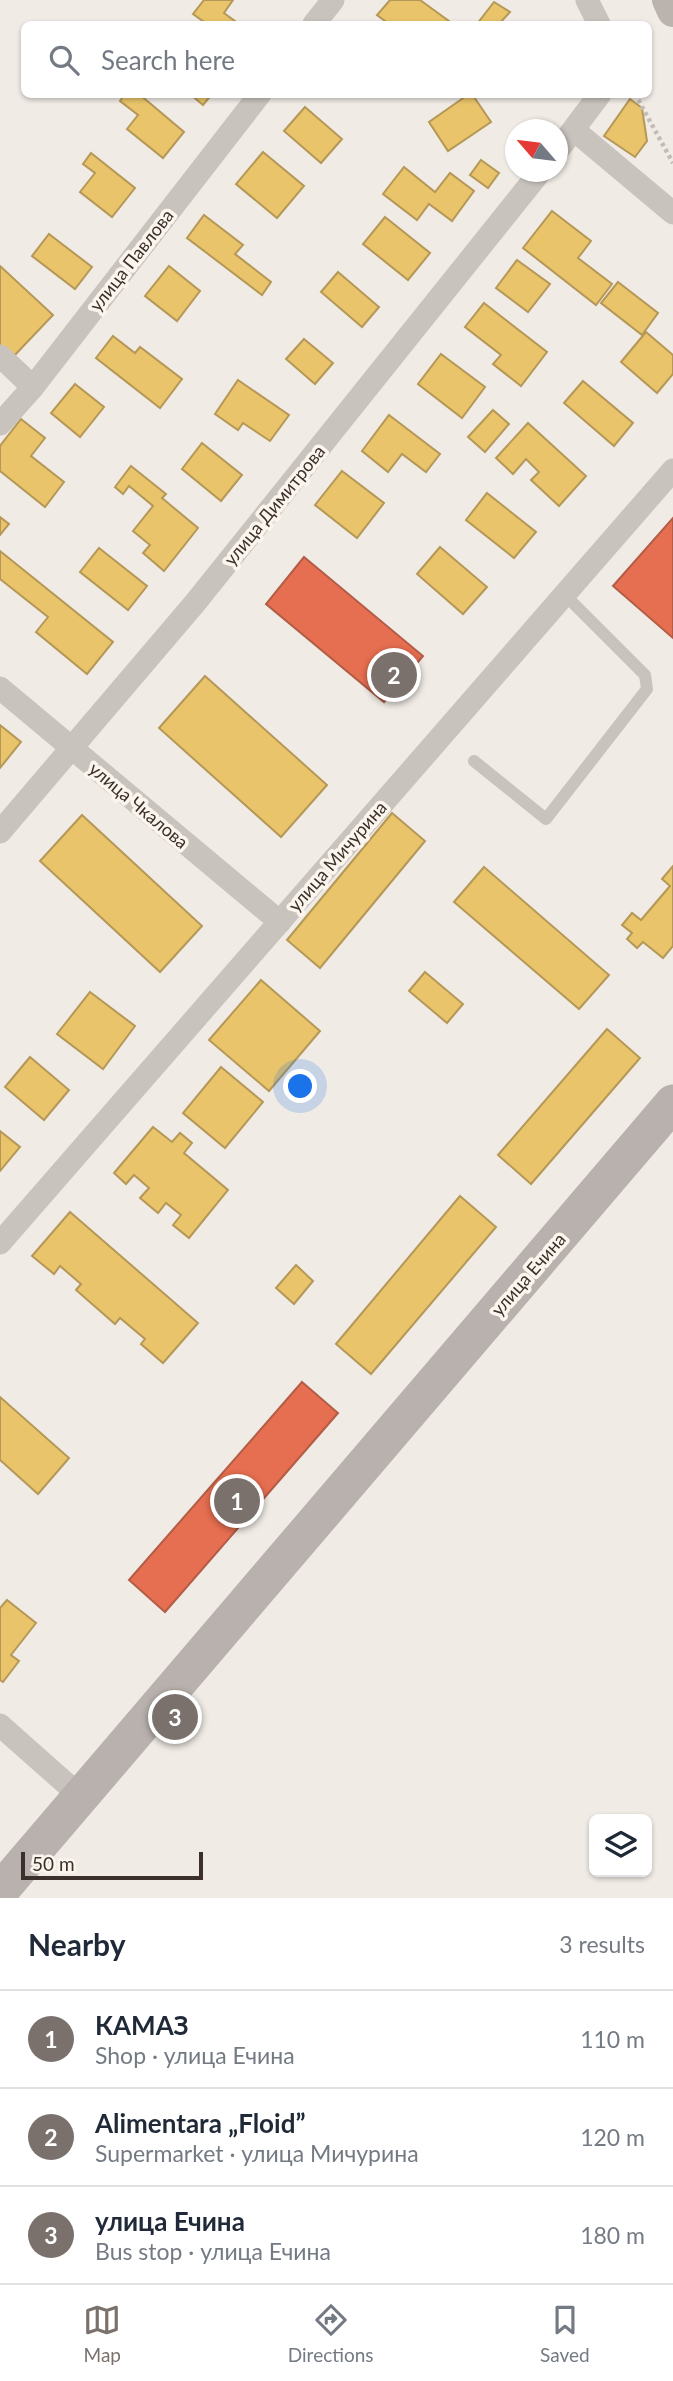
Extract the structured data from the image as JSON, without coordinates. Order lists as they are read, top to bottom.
{
  "streets": {
    "main road": ["улица Ечина"],
    "street": [
      "улица Павлова",
      "улица Димитрова",
      "улица Чкалова",
      "улица Мичурина"
    ]
  },
  "crossings": [
    ["улица Димитрова", "улица Чкалова"],
    ["улица Чкалова", "улица Мичурина"]
  ],
  "scale_bar": "50 m",
  "north": "top left",
  "page": {
    "search": "Search here",
    "pins": ["2", "1", "3"],
    "scale": "50 m",
    "heading": ["Nearby", "3 results"],
    "list": [
      {
        "mark": "1",
        "name": "КАМАЗ",
        "note": "Shop · улица Ечина",
        "value": "110 m"
      },
      {
        "mark": "2",
        "name": "Alimentara „Floid”",
        "note": "Supermarket · улица Мичурина",
        "value": "120 m"
      },
      {
        "mark": "3",
        "name": "улица Ечина",
        "note": "Bus stop · улица Ечина",
        "value": "180 m"
      }
    ],
    "nav": ["Map", "Directions", "Saved"]
  }
}
